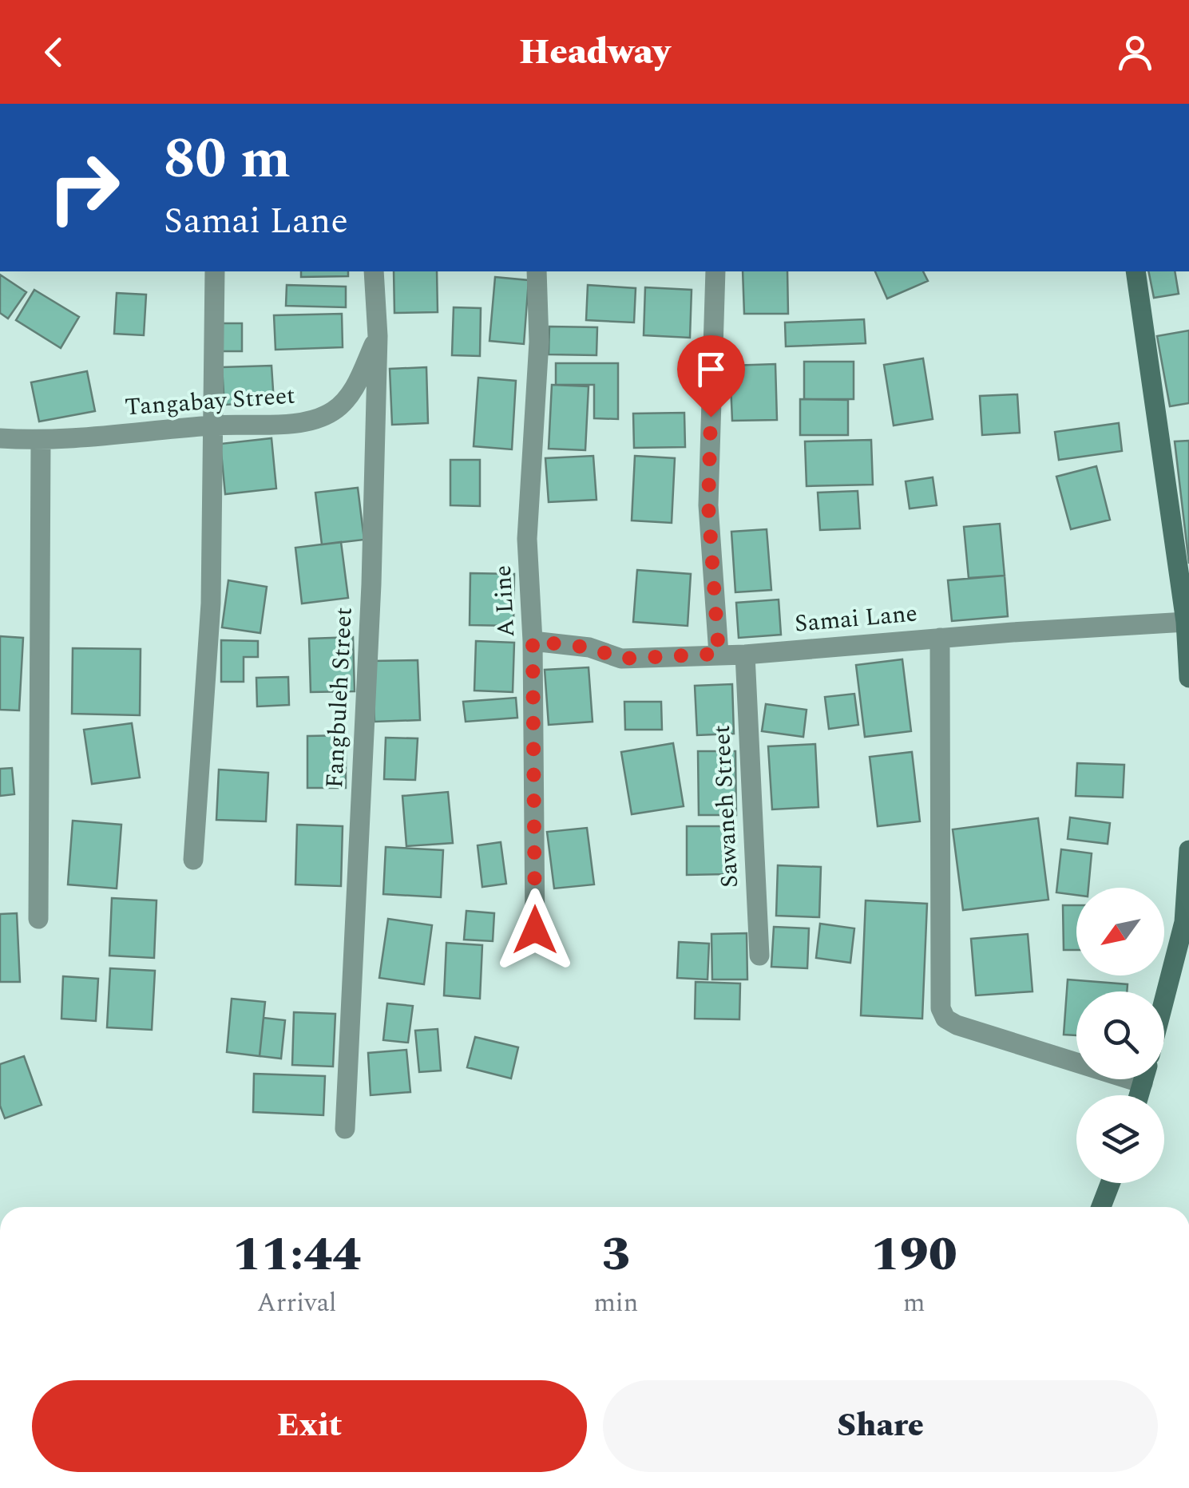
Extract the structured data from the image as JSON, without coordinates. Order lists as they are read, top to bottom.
{
  "streets": {
    "street": [
      "Tangabay Street",
      "A Line",
      "Samai Lane",
      "Fangbuleh Street",
      "Sawaneh Street"
    ]
  },
  "crossings": [
    ["Tangabay Street", "Fangbuleh Street"],
    ["A Line", "Samai Lane"],
    ["Samai Lane", "Sawaneh Street"]
  ],
  "north": "bottom left",
  "page": {
    "header": "Headway",
    "turn": ["80 m", "Samai Lane"],
    "eta": [
      "11:44",
      "Arrival",
      "3",
      "min",
      "190",
      "m"
    ],
    "buttons": ["Exit", "Share"]
  }
}
